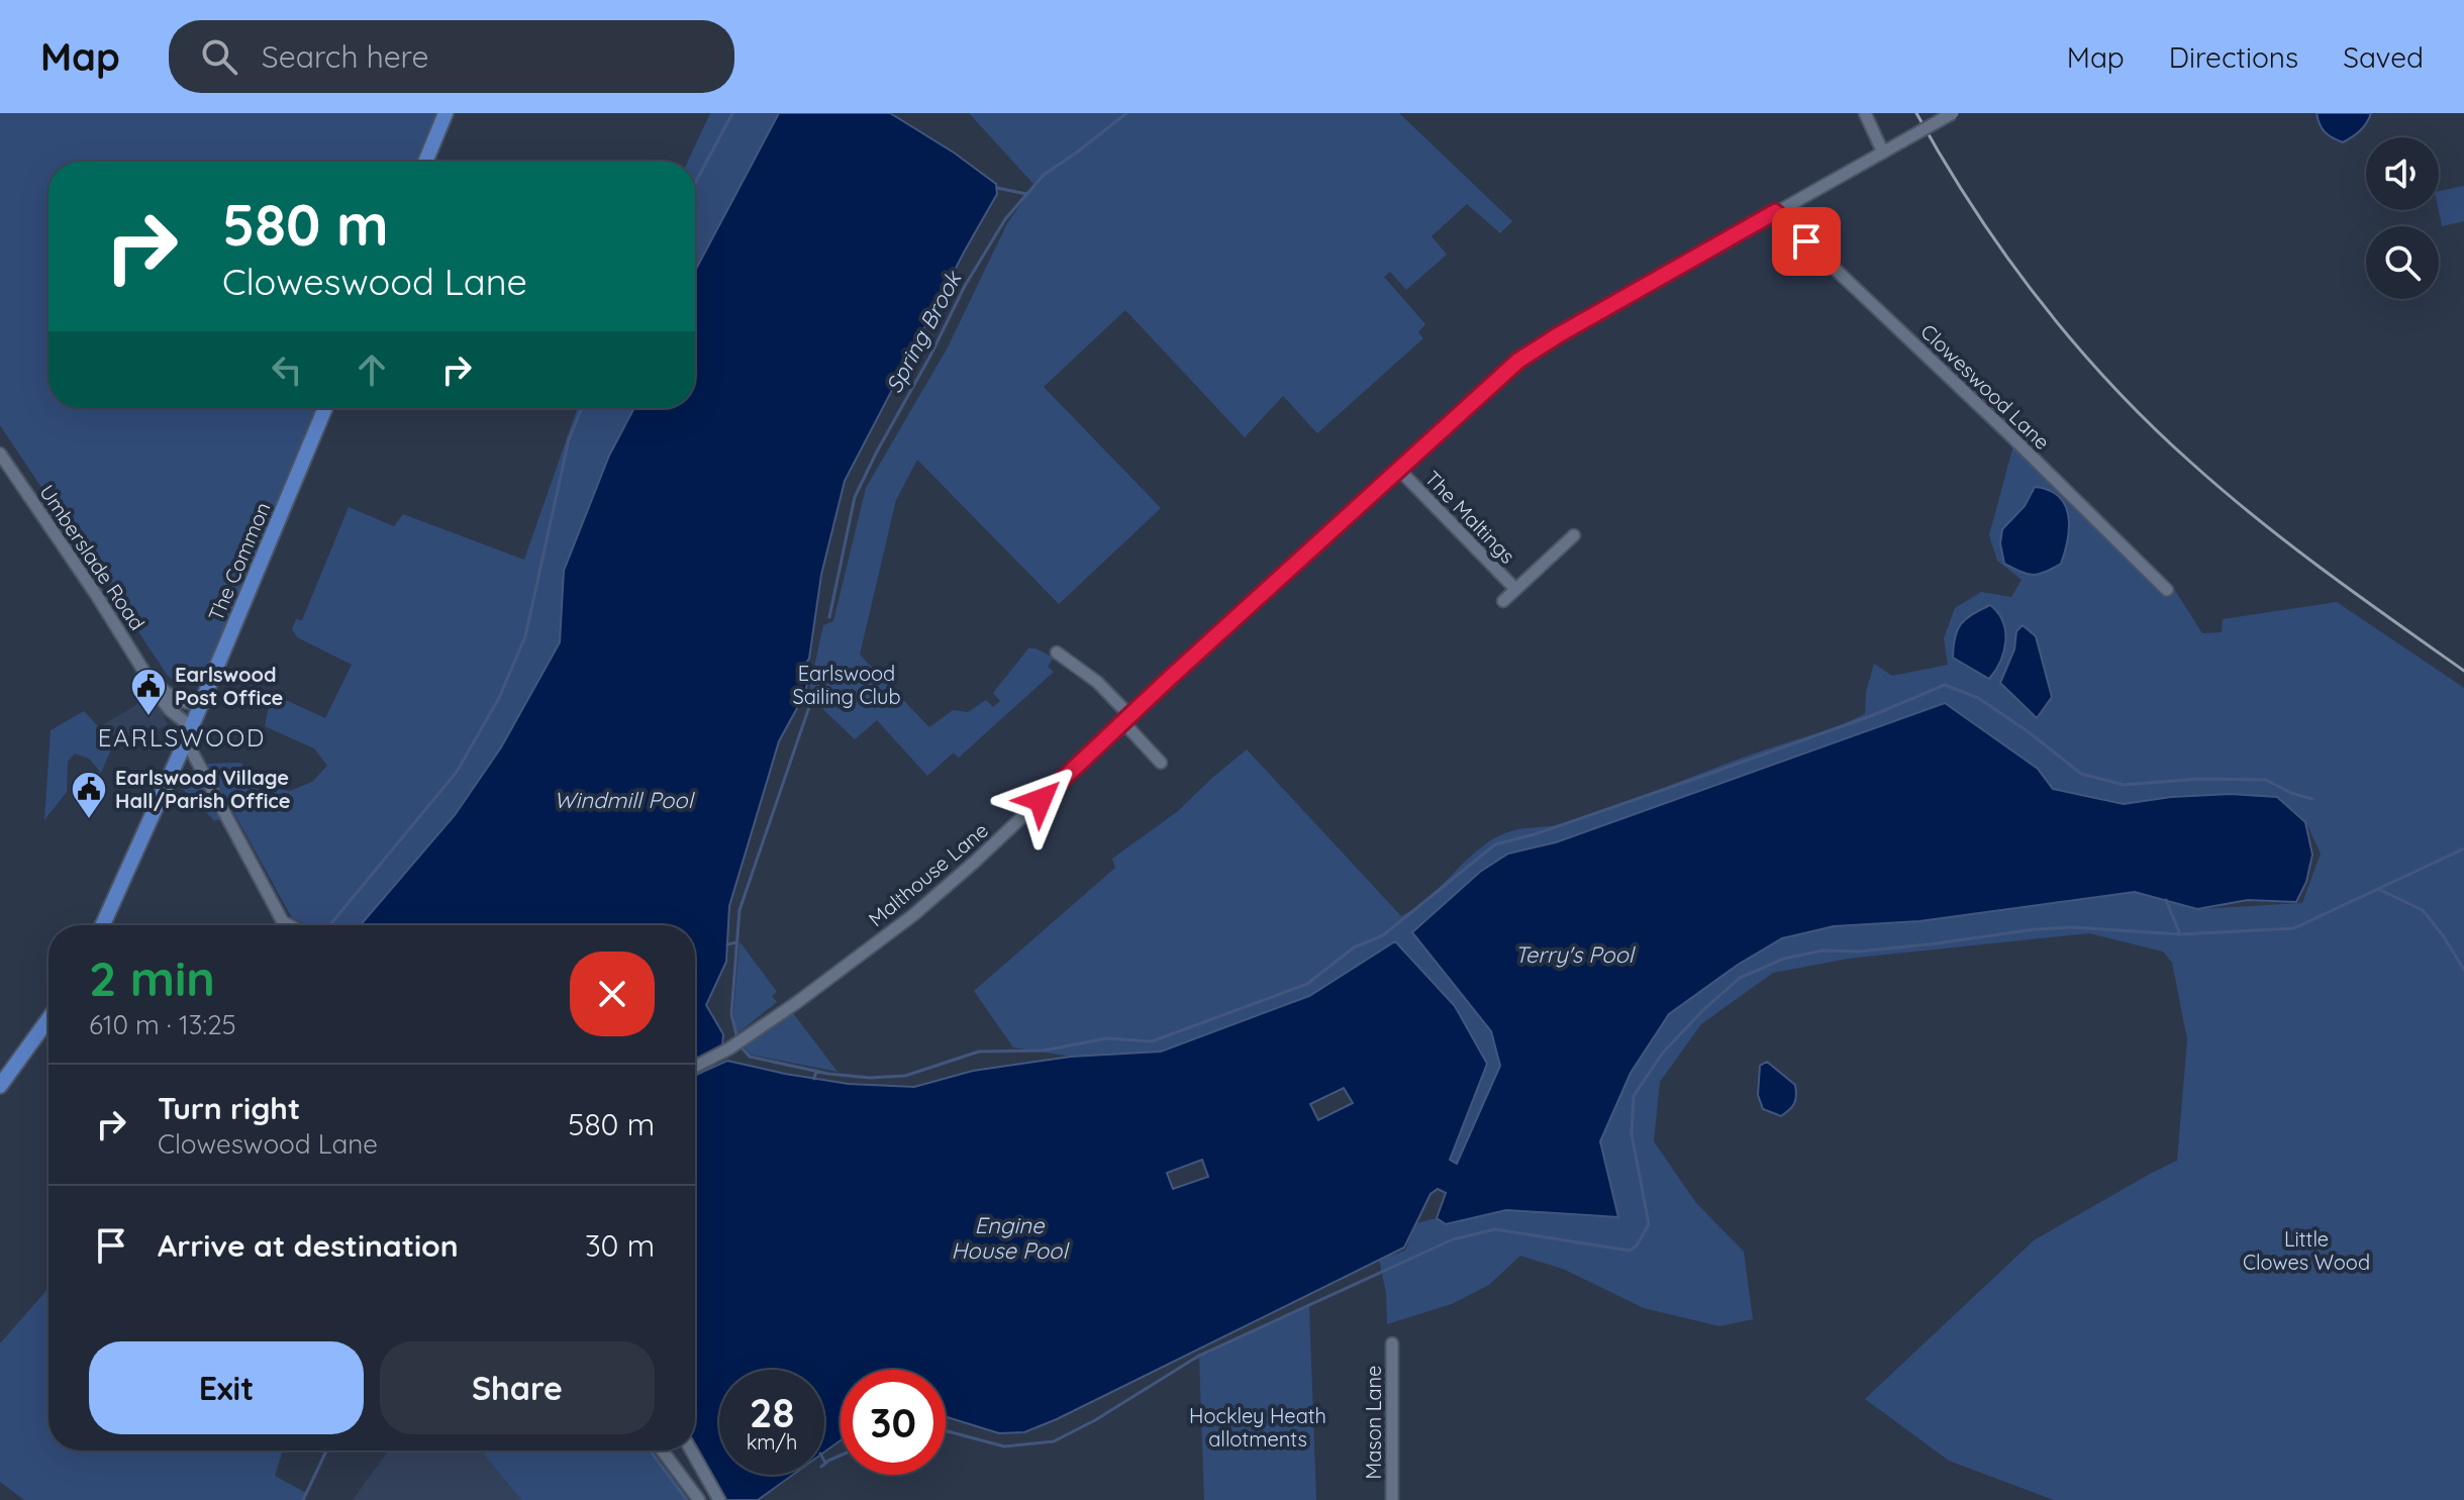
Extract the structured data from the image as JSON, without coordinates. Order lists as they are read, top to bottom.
{
  "streets": {
    "main road": ["The Common"],
    "street": [
      "Cloweswood Lane",
      "The Maltings",
      "Umberslade Road",
      "Malthouse Lane",
      "Mason Lane"
    ]
  },
  "crossings": [
    ["Cloweswood Lane", "Malthouse Lane"],
    ["The Maltings", "Malthouse Lane"],
    ["Umberslade Road", "The Common"]
  ],
  "districts": ["EARLSWOOD"],
  "water": [
    "Spring Brook",
    "Windmill Pool",
    "Terry's Pool",
    "Engine House Pool"
  ],
  "parks": ["Earlswood Sailing Club", "Little Clowes Wood", "Hockley Heath allotments"],
  "places": {
    "public building": ["Earlswood Post Office", "Earlswood Village Hall/Parish Office"]
  },
  "page": {
    "header": "Map",
    "search": "Search here",
    "nav": ["Map", "Directions", "Saved"],
    "turn": ["580 m", "Cloweswood Lane"],
    "heading": ["2 min", "610 m · 13:25"],
    "list": [
      {
        "name": "Turn right",
        "note": "Cloweswood Lane",
        "value": "580 m"
      },
      {
        "name": "Arrive at destination",
        "value": "30 m"
      }
    ],
    "buttons": ["Exit", "Share"],
    "speed": "28 km/h",
    "limit": "30"
  }
}
